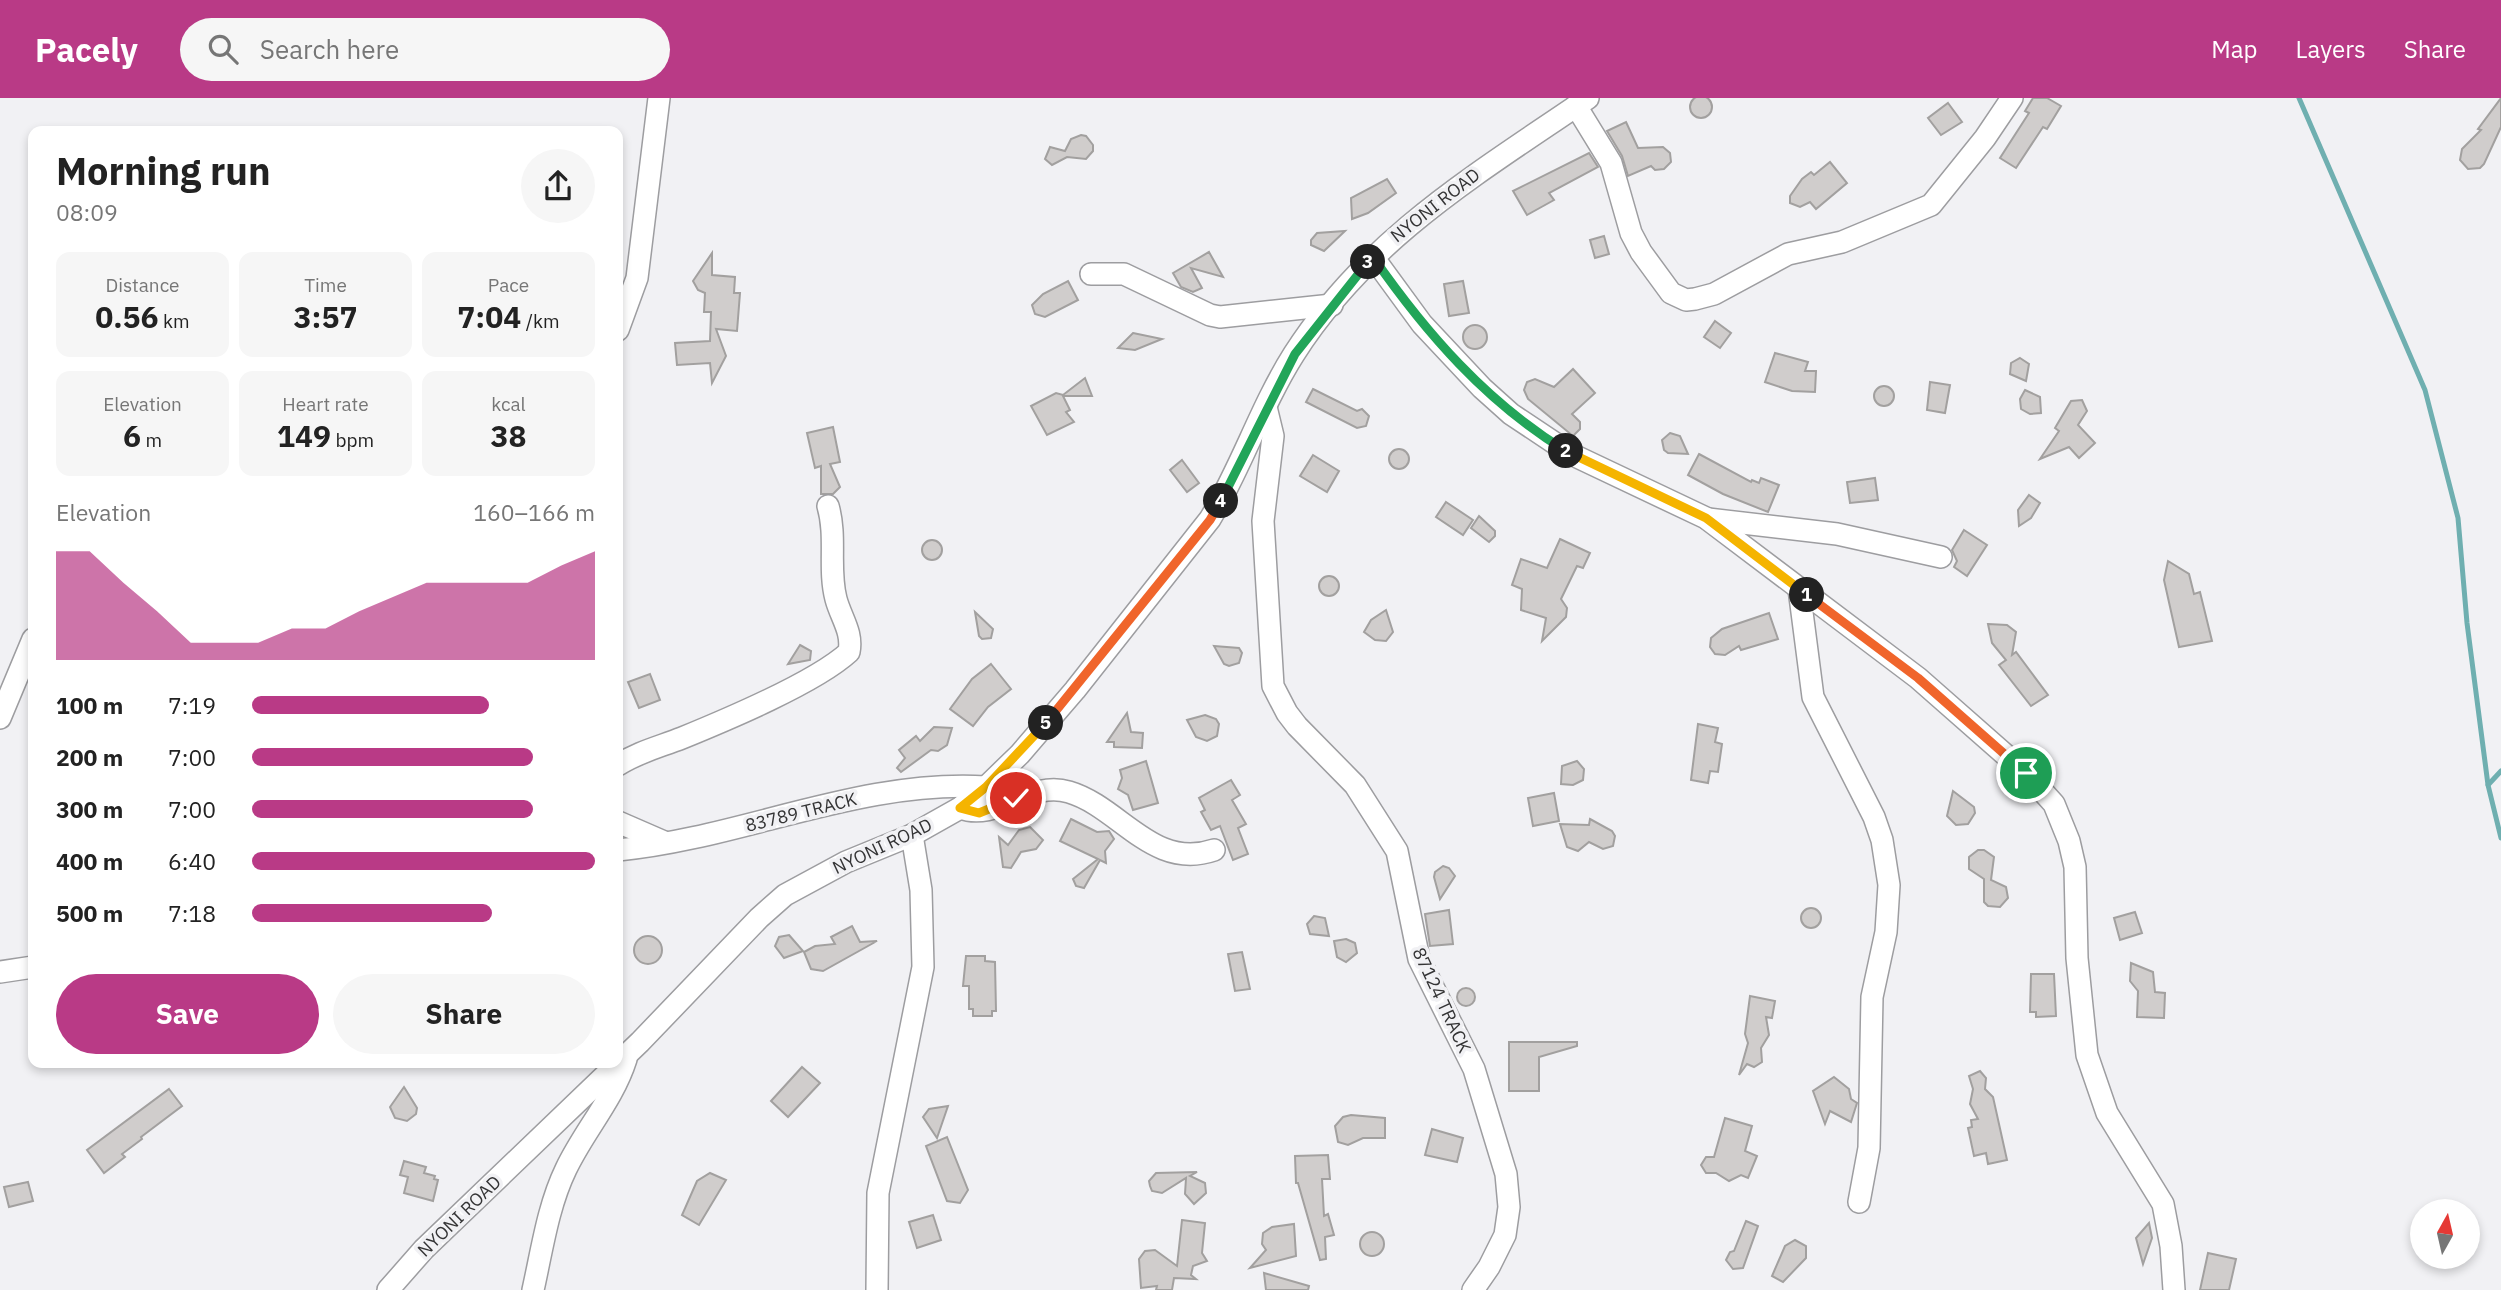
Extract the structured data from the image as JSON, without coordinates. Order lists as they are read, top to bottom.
{
  "streets": {
    "street": ["NYONI ROAD", "83789 TRACK", "87124 TRACK"]
  },
  "crossings": [
    ["NYONI ROAD", "83789 TRACK"],
    ["NYONI ROAD", "87124 TRACK"]
  ],
  "north": "top",
  "page": {
    "header": "Pacely",
    "search": "Search here",
    "nav": ["Map", "Layers", "Share"],
    "heading": ["Morning run", "08:09"],
    "pins": [
      "3",
      "2",
      "4",
      "1",
      "5"
    ],
    "stats": [
      ["Distance", "0.56 km"],
      ["Time", "3:57"],
      ["Pace", "7:04 /km"],
      ["Elevation", "6 m"],
      ["Heart rate", "149 bpm"],
      ["kcal", "38"]
    ],
    "chart": ["Elevation", "160–166 m"],
    "list": [
      {
        "name": "100 m",
        "note": "7:19"
      },
      {
        "name": "200 m",
        "note": "7:00"
      },
      {
        "name": "300 m",
        "note": "7:00"
      },
      {
        "name": "400 m",
        "note": "6:40"
      },
      {
        "name": "500 m",
        "note": "7:18"
      }
    ],
    "buttons": ["Save", "Share"]
  }
}
